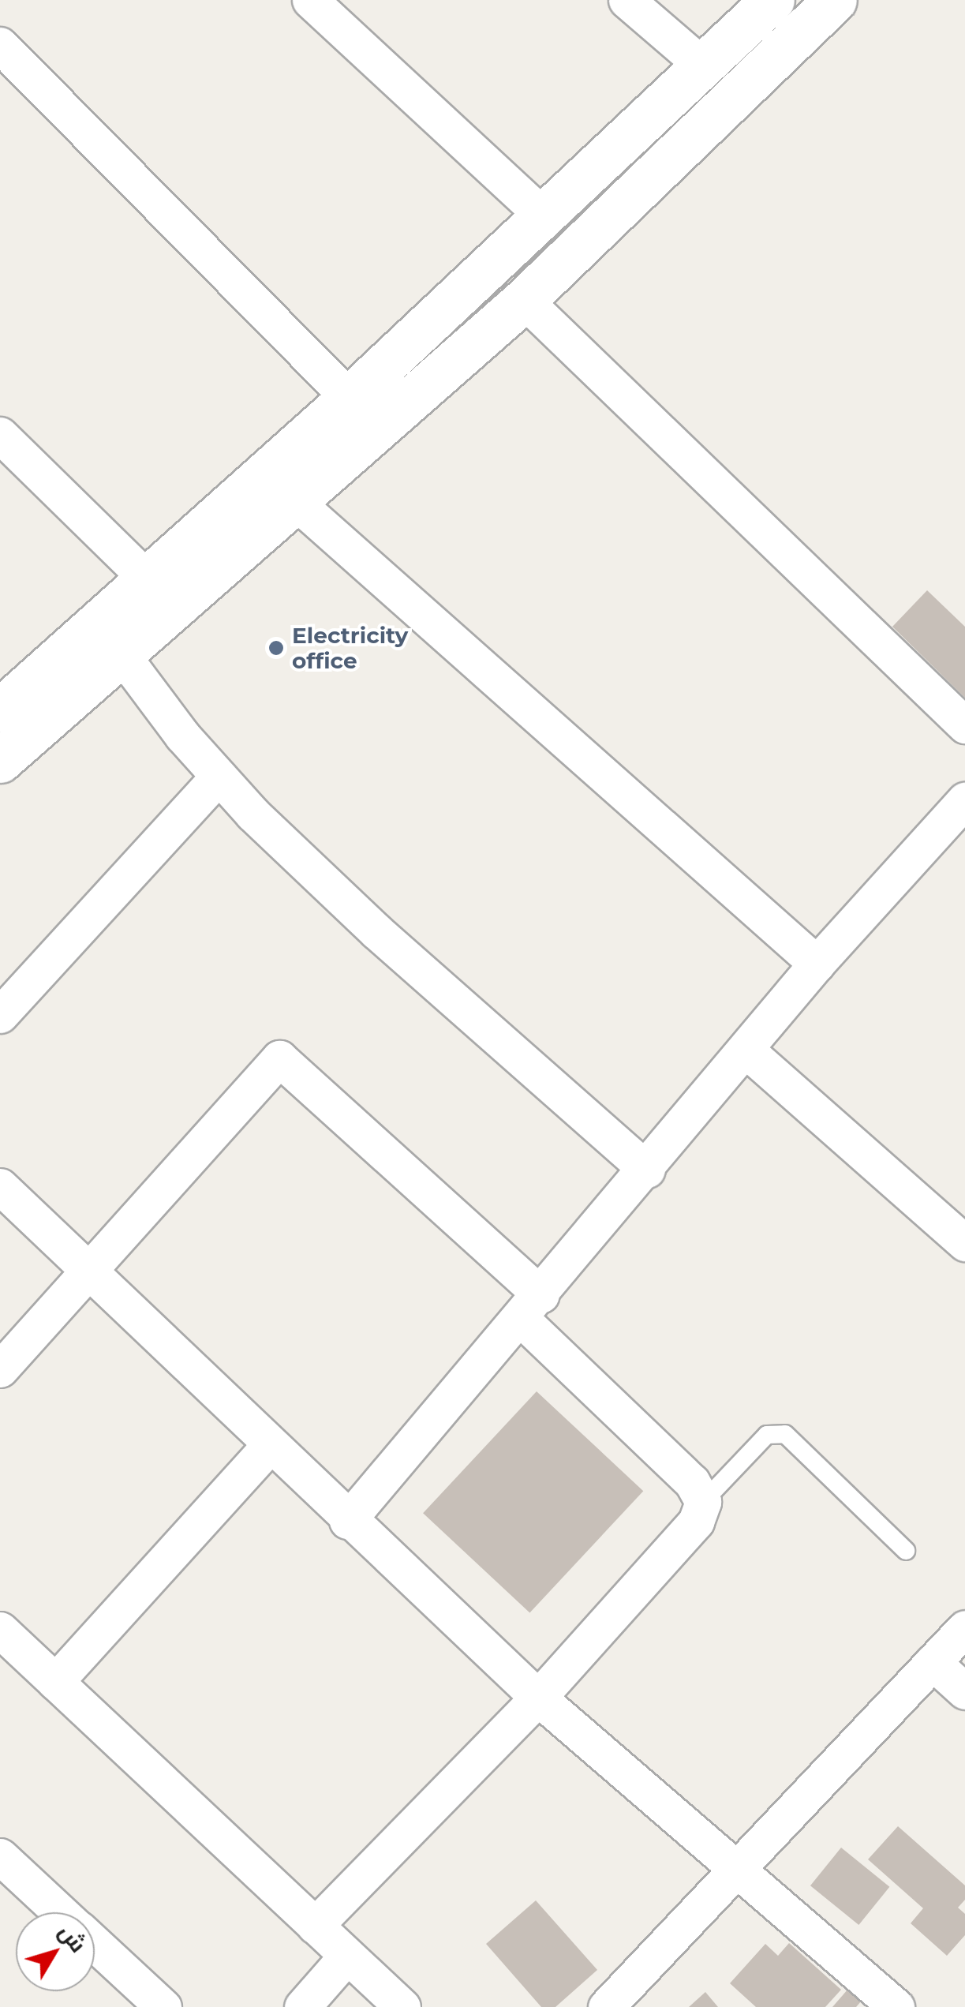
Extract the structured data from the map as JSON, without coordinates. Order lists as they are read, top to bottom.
{
  "places": ["Electricity office"],
  "north": "top right"
}
